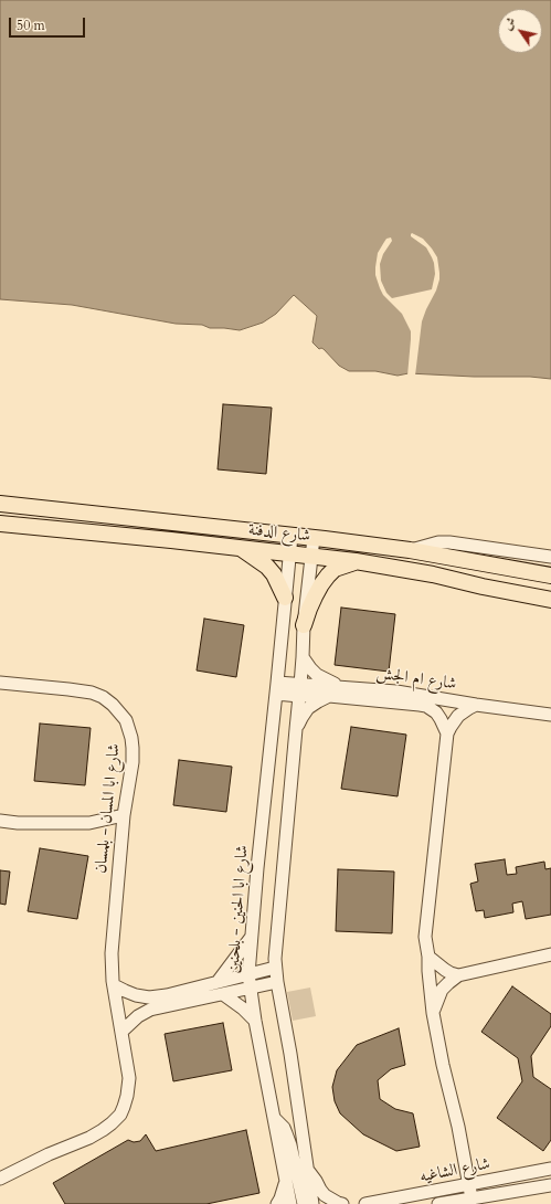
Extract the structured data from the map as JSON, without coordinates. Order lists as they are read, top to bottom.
{
  "streets": {
    "main road": ["شارع الدفنة"],
    "street": [
      "شارع ام الجش",
      "شارع ابا المسان - بلمسان",
      "شارع ابا الحنين - بلحنين",
      "شارع الشاغيه"
    ]
  },
  "crossings": [
    ["شارع الدفنة", "شارع ابا الحنين - بلحنين"],
    ["شارع ام الجش", "شارع ابا الحنين - بلحنين"]
  ],
  "scale_bar": "50 m",
  "north": "top left"
}
